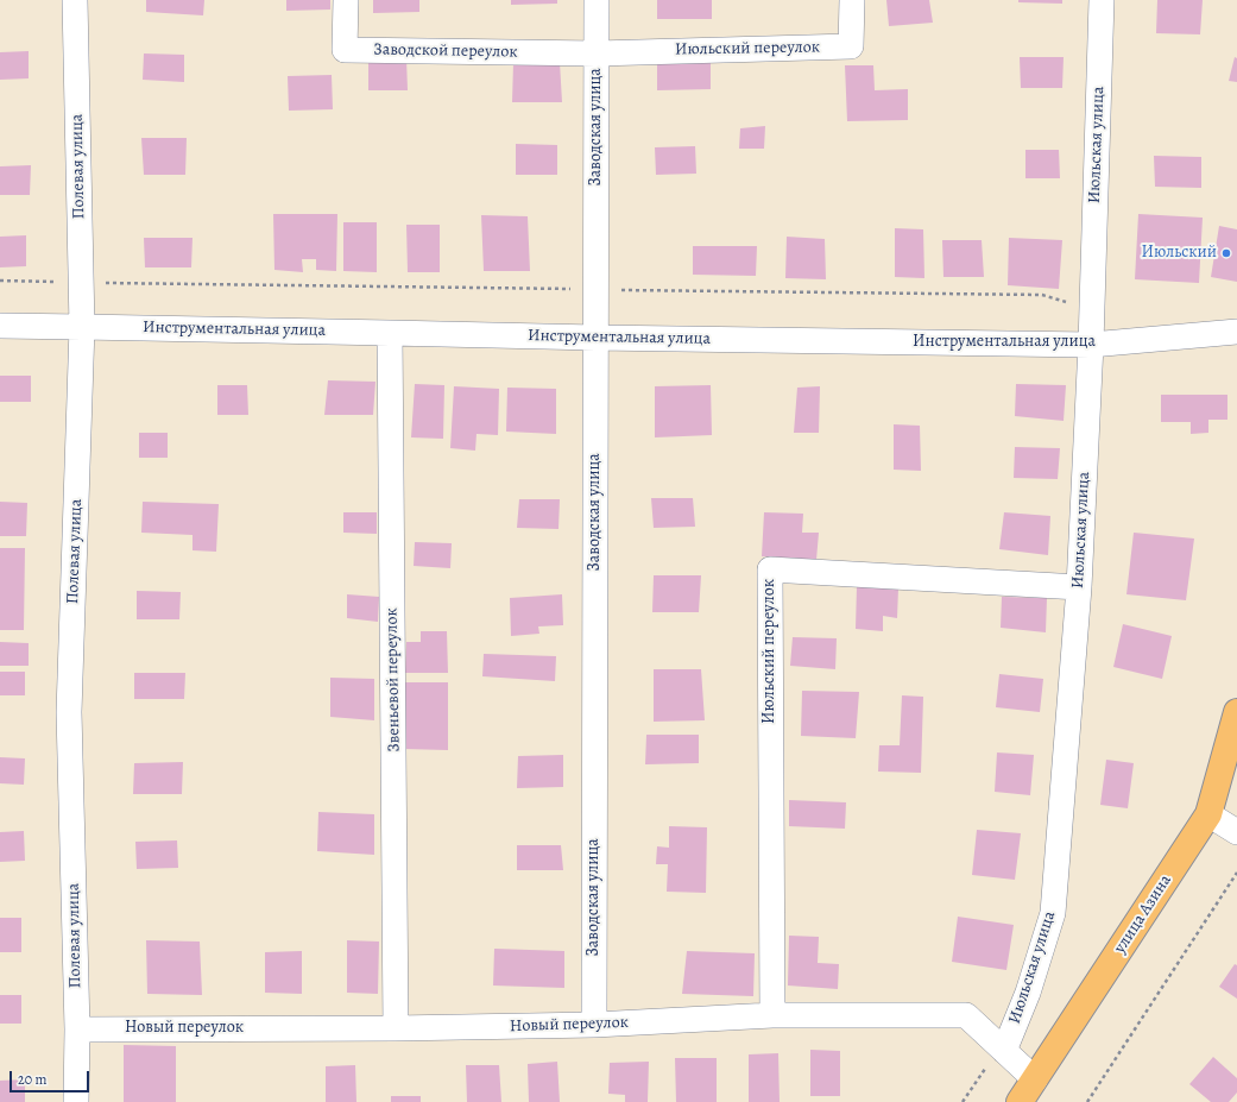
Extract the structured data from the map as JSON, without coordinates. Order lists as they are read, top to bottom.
{
  "streets": {
    "main road": ["улица Азина"],
    "street": [
      "Июльский переулок",
      "Заводской переулок",
      "Заводская улица",
      "Июльская улица",
      "Полевая улица",
      "Инструментальная улица",
      "Звеньевой переулок",
      "Новый переулок"
    ]
  },
  "crossings": [
    ["Июльский переулок", "Заводской переулок"],
    ["Июльский переулок", "Заводская улица"],
    ["Июльский переулок", "Июльская улица"],
    ["Июльский переулок", "Новый переулок"],
    ["Заводской переулок", "Заводская улица"],
    ["Заводская улица", "Инструментальная улица"],
    ["Заводская улица", "Новый переулок"],
    ["Июльская улица", "Инструментальная улица"],
    ["Июльская улица", "Новый переулок"],
    ["Полевая улица", "Инструментальная улица"],
    ["Полевая улица", "Новый переулок"],
    ["Инструментальная улица", "Звеньевой переулок"],
    ["Звеньевой переулок", "Новый переулок"],
    ["улица Азина", "Новый переулок"]
  ],
  "places": ["Июльский"],
  "scale_bar": "20 m"
}
